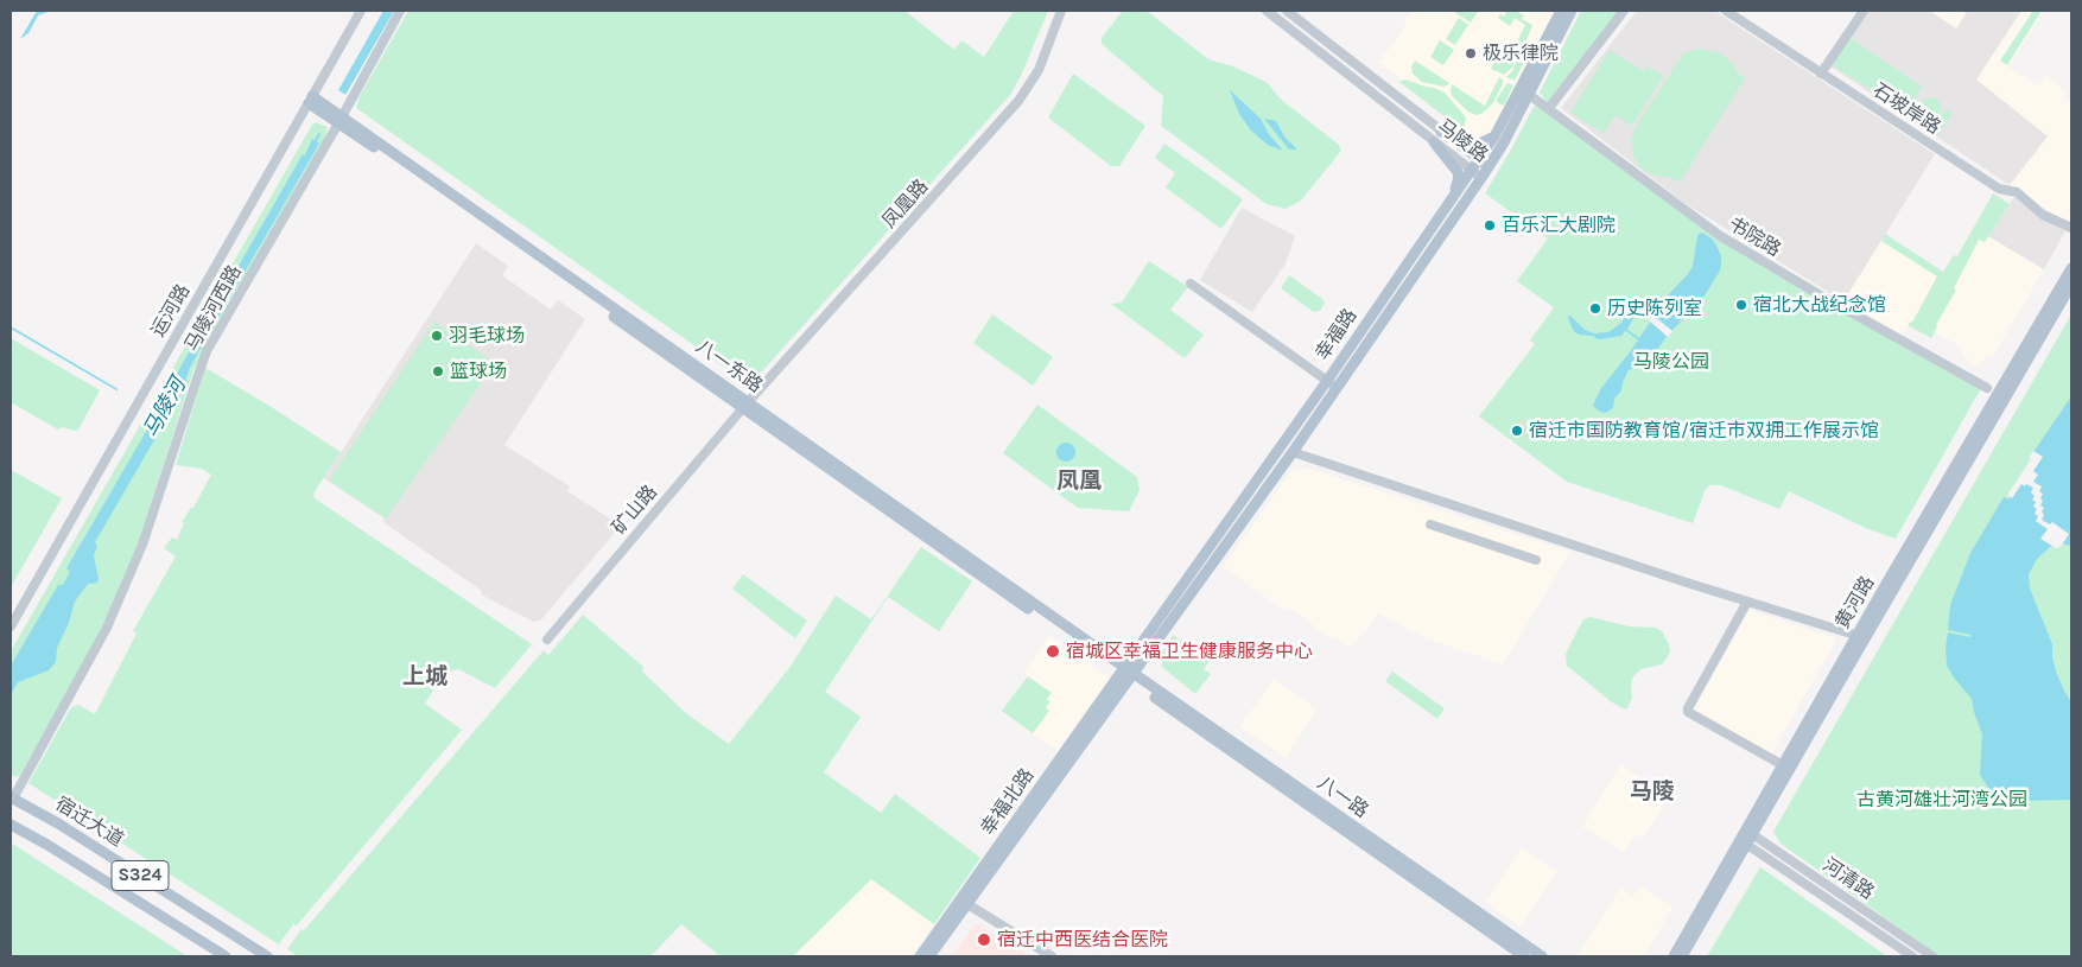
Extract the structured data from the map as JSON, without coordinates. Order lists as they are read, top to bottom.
{
  "streets": {
    "main road": [
      "马陵路",
      "幸福路",
      "八一东路",
      "黄河路",
      "八一路",
      "幸福北路",
      "宿迁大道",
      "S324"
    ],
    "street": [
      "石坡岸路",
      "凤凰路",
      "书院路",
      "马陵河西路",
      "运河路",
      "矿山路",
      "河清路"
    ]
  },
  "crossings": [
    ["马陵路", "幸福路"],
    ["凤凰路", "八一东路"],
    ["凤凰路", "矿山路"],
    ["书院路", "幸福路"],
    ["马陵河西路", "八一东路"],
    ["马陵河西路", "宿迁大道"],
    ["运河路", "八一东路"],
    ["幸福路", "八一东路"],
    ["幸福路", "八一路"],
    ["幸福路", "幸福北路"],
    ["八一东路", "矿山路"],
    ["八一东路", "八一路"],
    ["八一东路", "幸福北路"],
    ["黄河路", "河清路"],
    ["八一路", "幸福北路"]
  ],
  "districts": ["凤凰", "上城", "马陵"],
  "water": ["马陵河"],
  "parks": ["马陵公园", "古黄河雄壮河湾公园"],
  "places": [
    "极乐律院",
    "百乐汇大剧院",
    "宿北大战纪念馆",
    "历史陈列室",
    "羽毛球场",
    "篮球场",
    "宿迁市国防教育馆/宿迁市双拥工作展示馆",
    "宿城区幸福卫生健康服务中心",
    "宿迁中西医结合医院"
  ]
}
